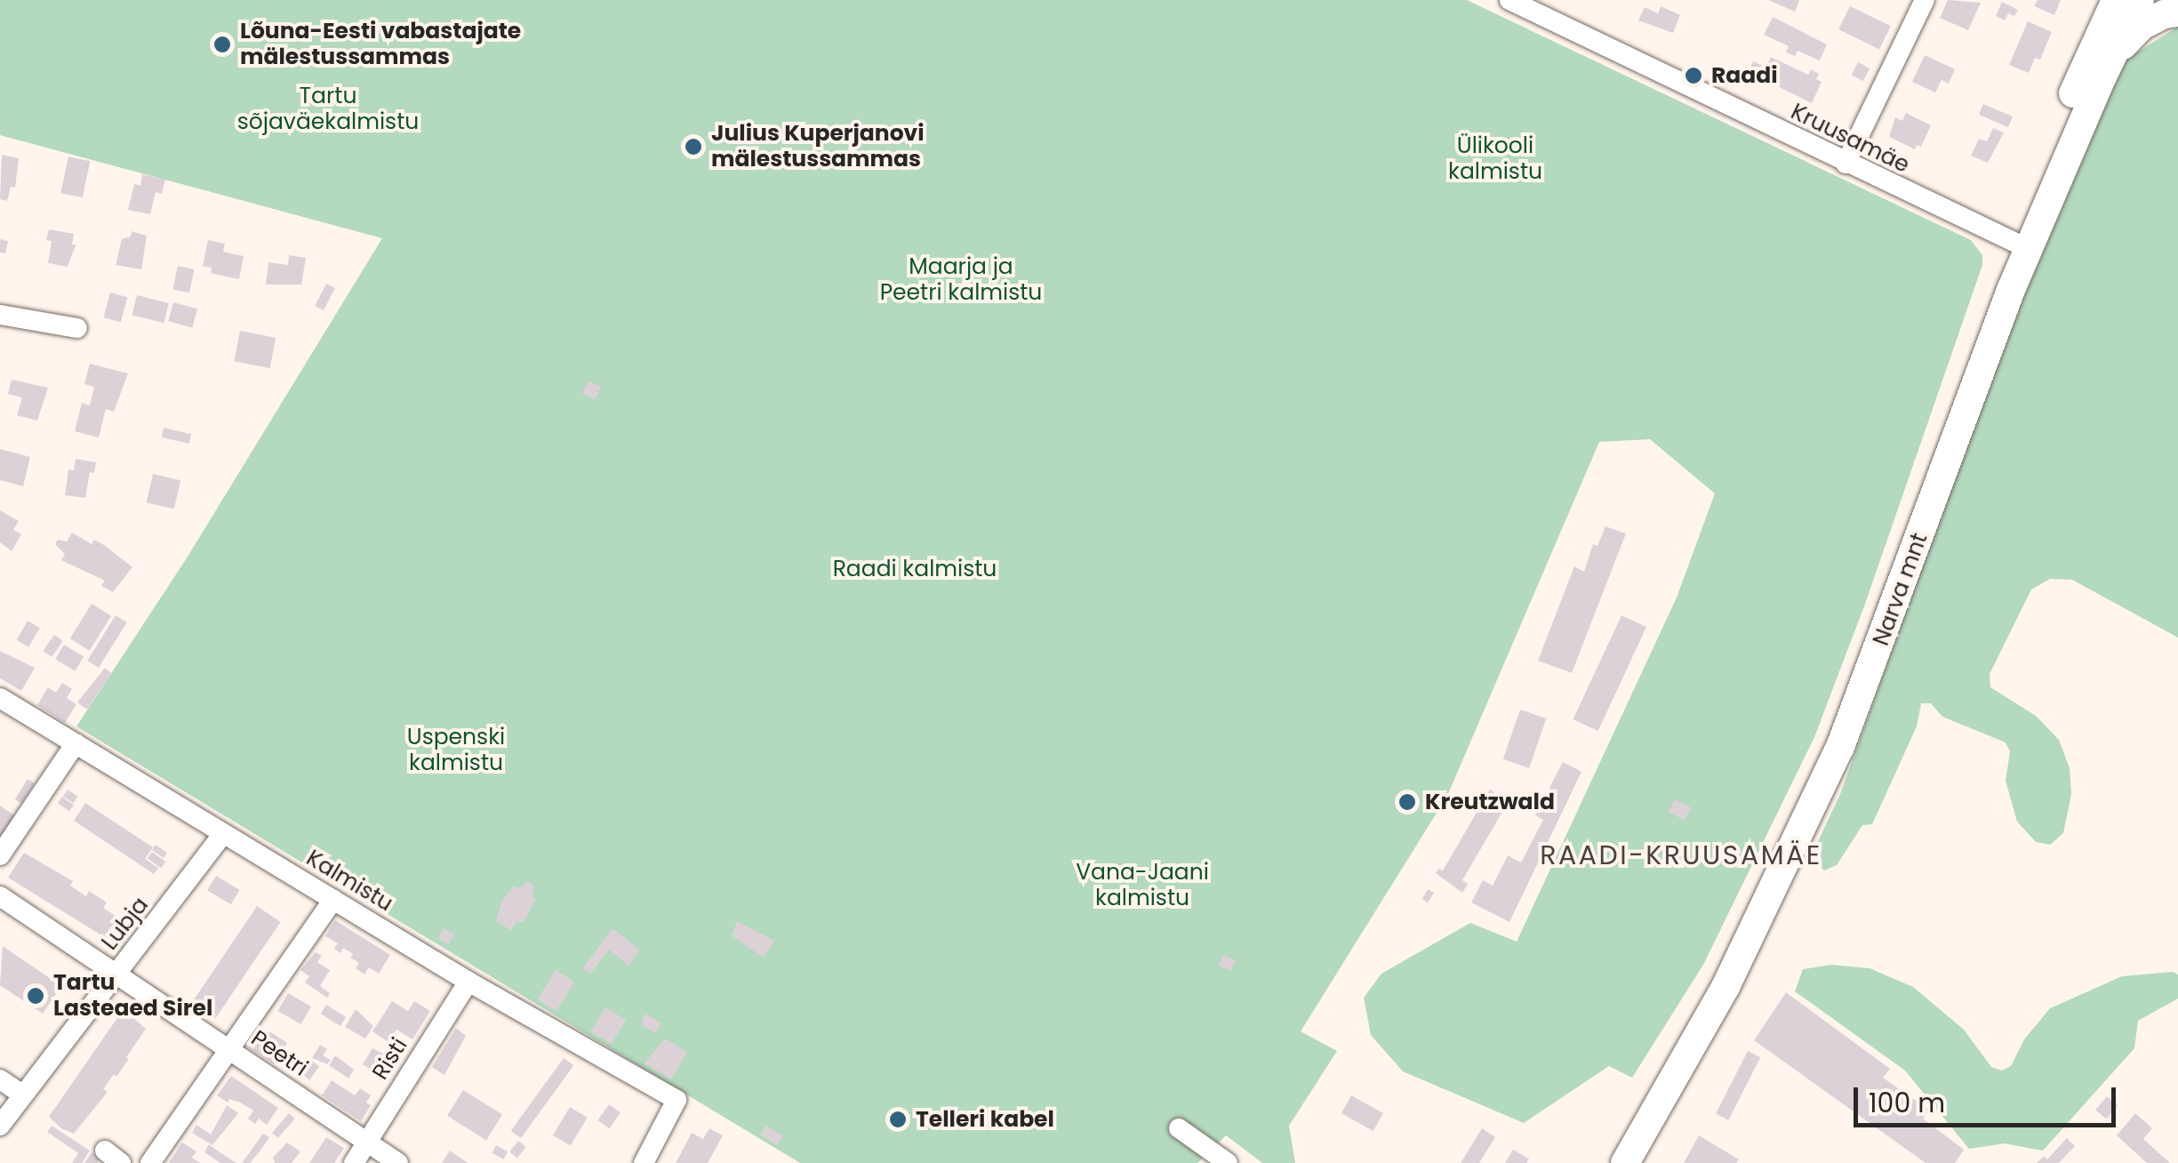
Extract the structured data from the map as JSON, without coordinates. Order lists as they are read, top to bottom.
{
  "streets": {
    "main road": ["Narva mnt"],
    "street": [
      "Kruusamäe",
      "Kalmistu",
      "Lubja",
      "Peetri",
      "Risti"
    ]
  },
  "crossings": [
    ["Kruusamäe", "Narva mnt"],
    ["Kalmistu", "Lubja"],
    ["Kalmistu", "Risti"],
    ["Lubja", "Peetri"],
    ["Peetri", "Risti"]
  ],
  "districts": ["RAADI-KRUUSAMÄE"],
  "parks": [
    "Tartu sõjaväekalmistu",
    "Ülikooli kalmistu",
    "Maarja ja Peetri kalmistu",
    "Raadi kalmistu",
    "Uspenski kalmistu",
    "Vana-Jaani kalmistu"
  ],
  "places": [
    "Lõuna-Eesti vabastajate mälestussammas",
    "Raadi",
    "Julius Kuperjanovi mälestussammas",
    "Kreutzwald",
    "Tartu Lasteaed Sirel",
    "Telleri kabel"
  ],
  "scale_bar": "100 m"
}
